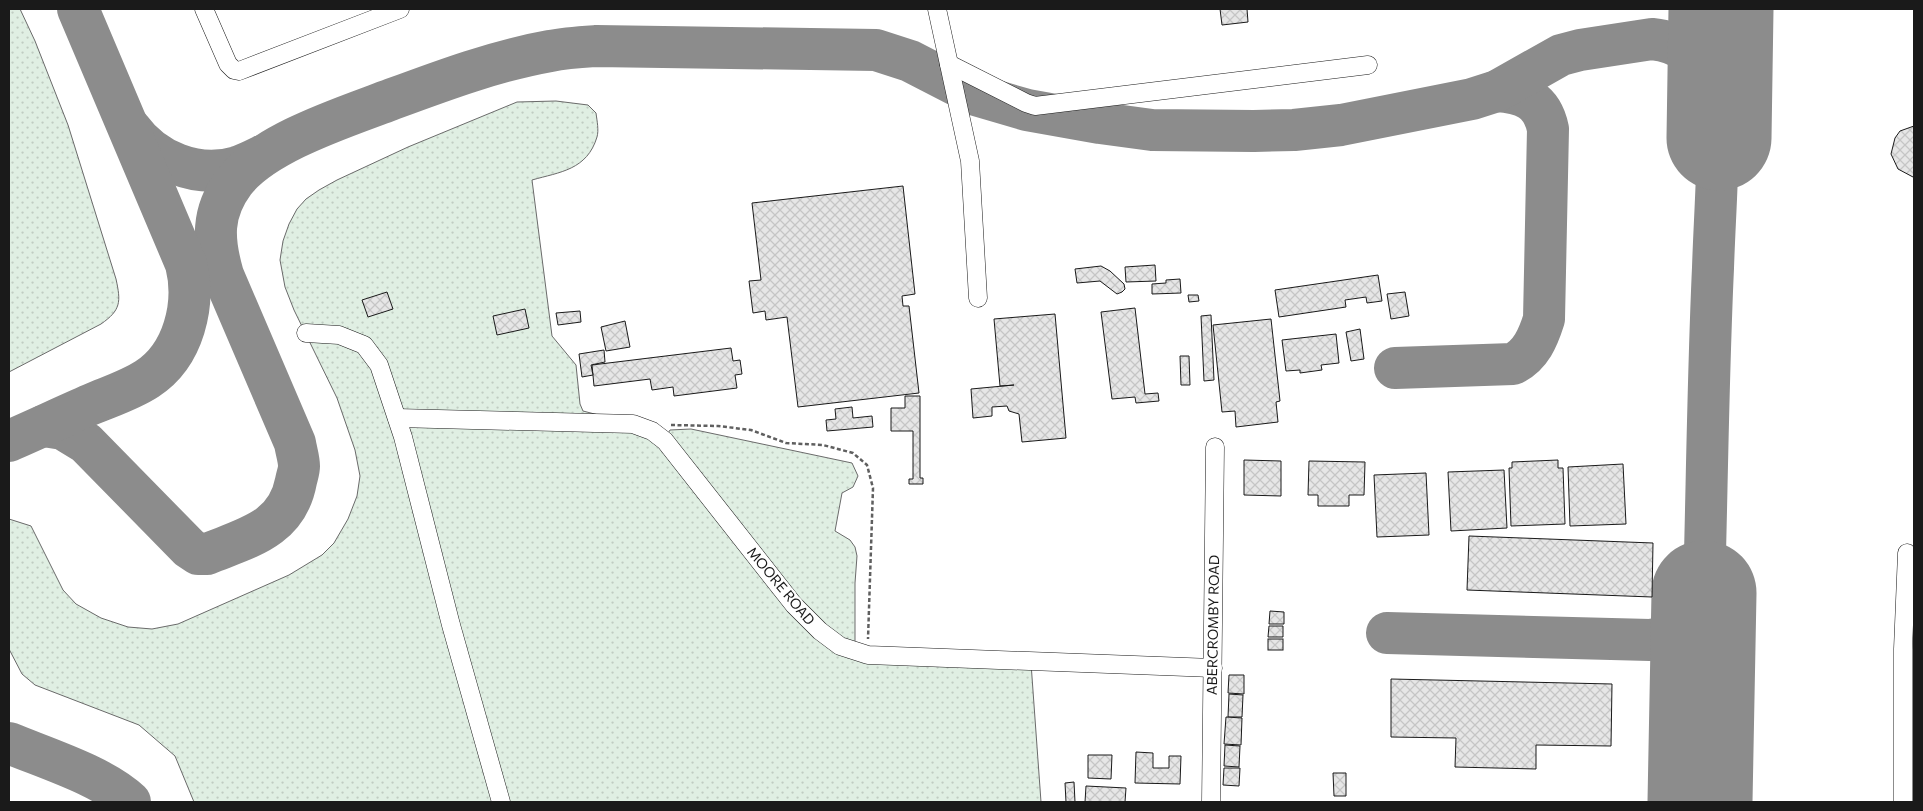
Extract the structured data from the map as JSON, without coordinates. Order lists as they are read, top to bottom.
{
  "streets": {
    "street": ["MOORE ROAD", "ABERCROMBY ROAD"]
  },
  "crossings": [
    ["MOORE ROAD", "ABERCROMBY ROAD"]
  ]
}
